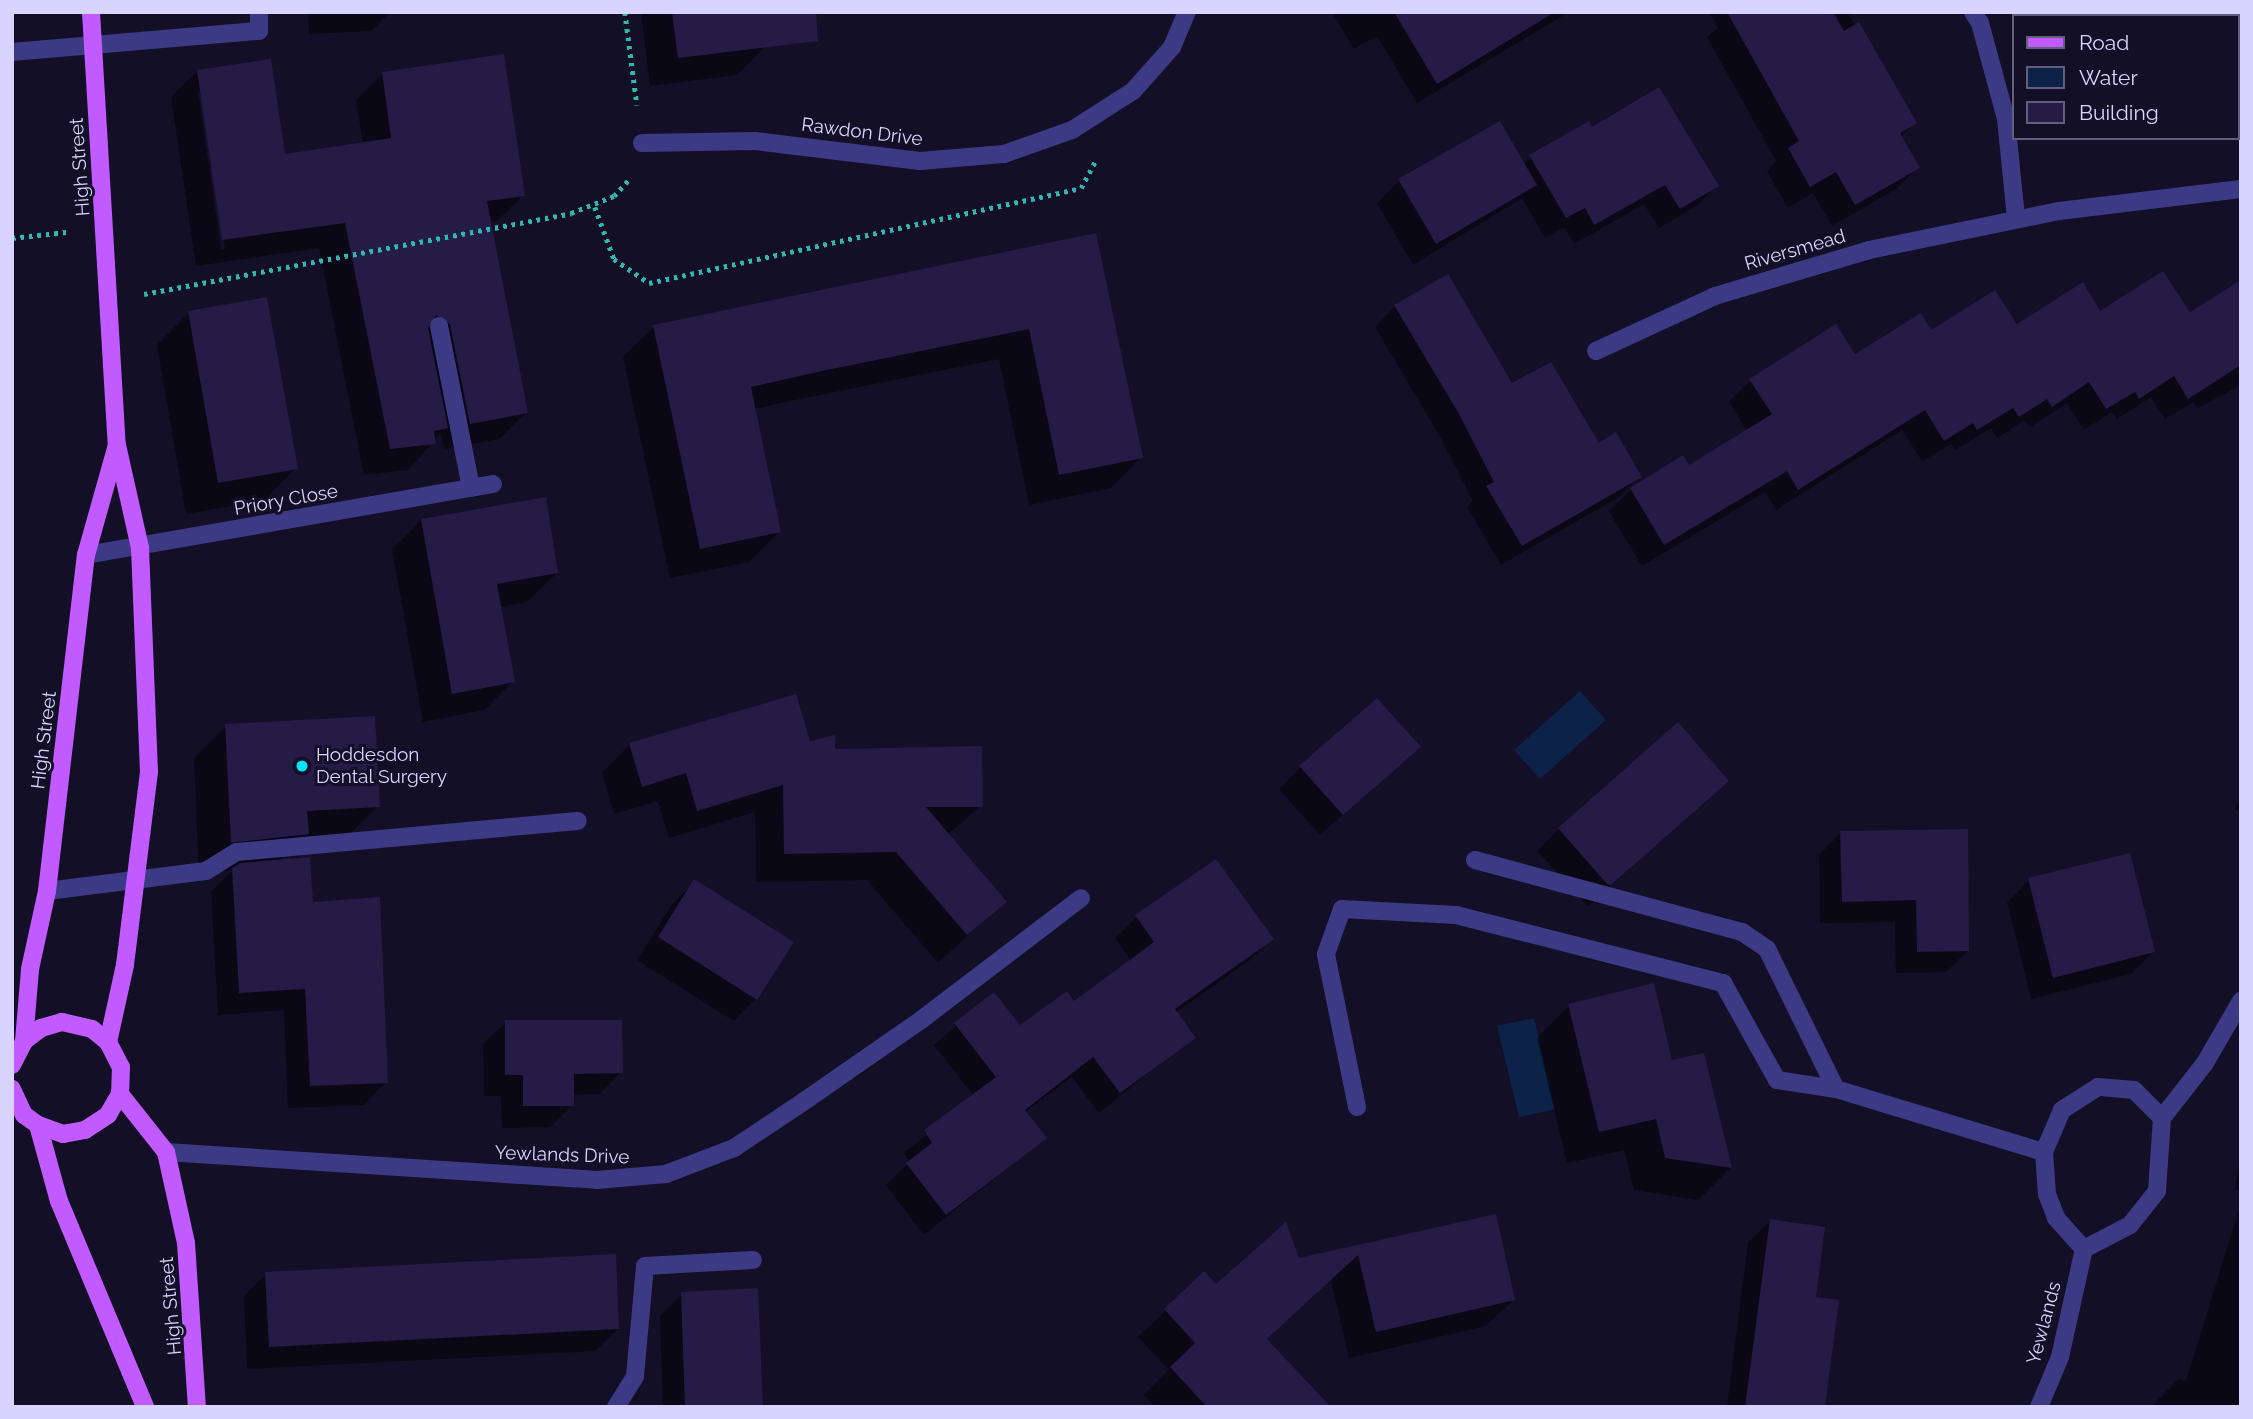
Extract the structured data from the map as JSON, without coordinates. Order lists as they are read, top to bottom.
{
  "streets": {
    "main road": ["High Street"],
    "street": [
      "Rawdon Drive",
      "Riversmead",
      "Priory Close",
      "Yewlands Drive",
      "Yewlands"
    ]
  },
  "crossings": [
    ["High Street", "Priory Close"],
    ["High Street", "Yewlands Drive"]
  ],
  "places": ["Hoddesdon Dental Surgery"],
  "legend": ["Road", "Water", "Building"]
}
